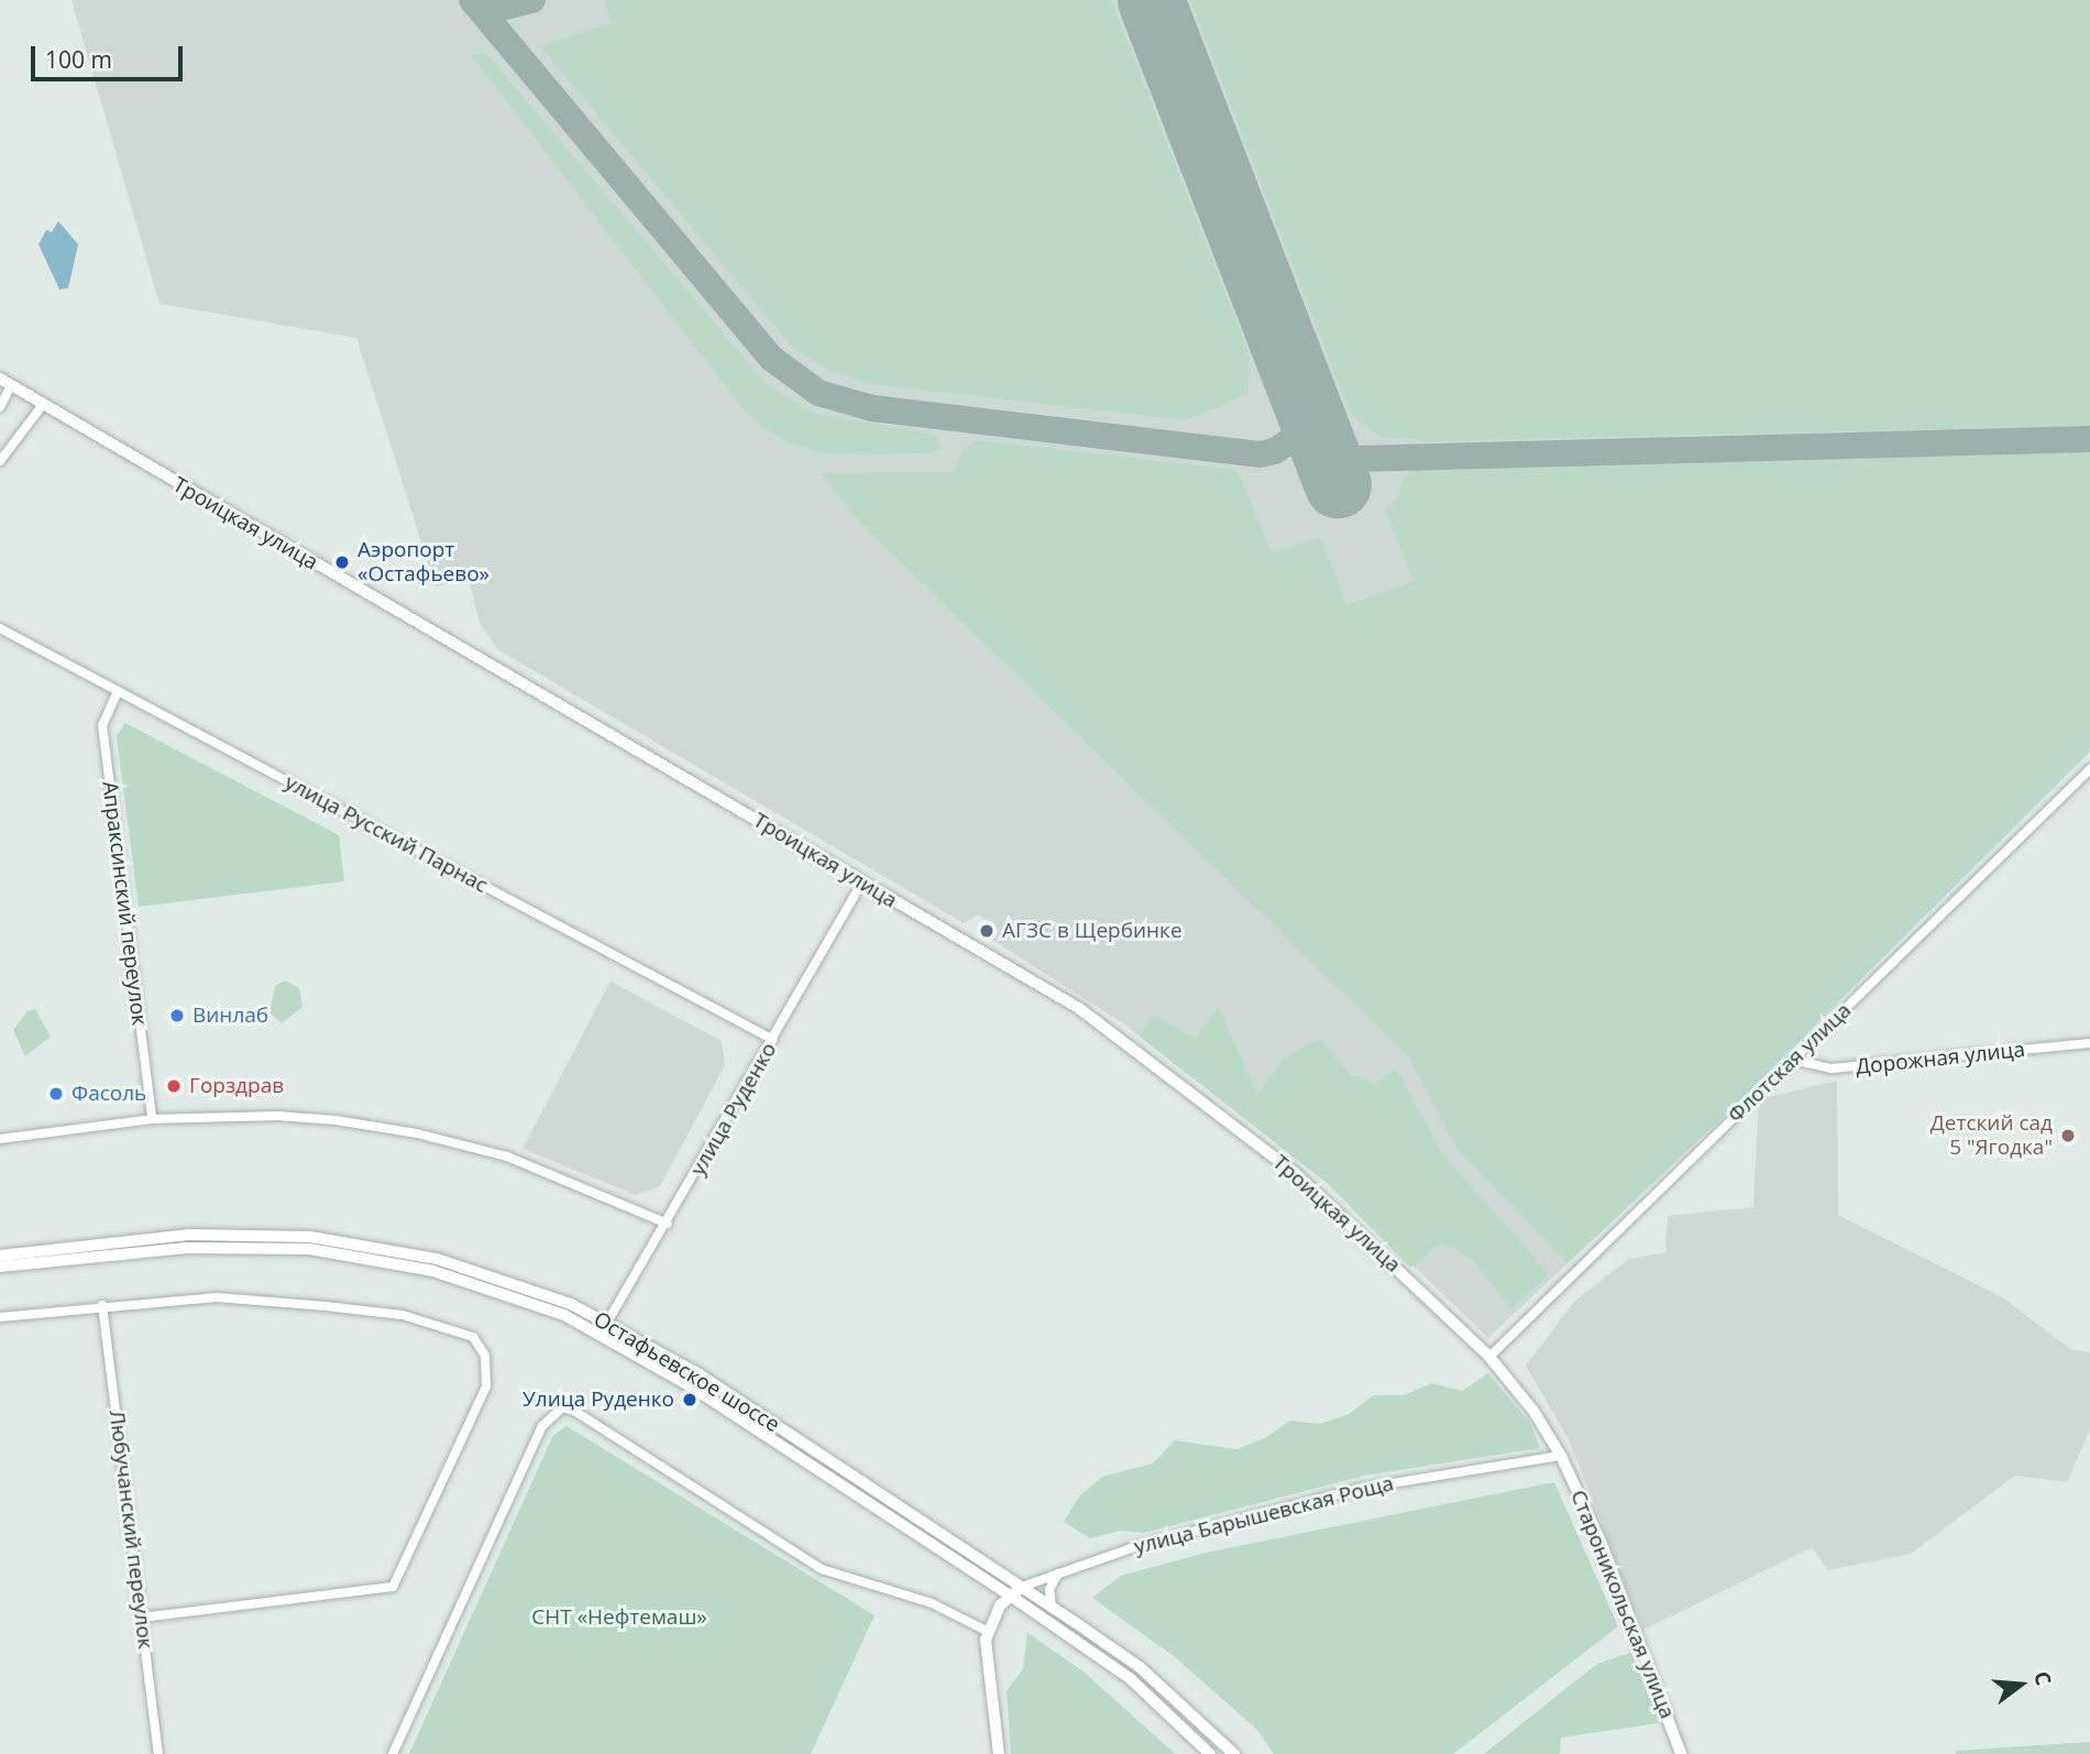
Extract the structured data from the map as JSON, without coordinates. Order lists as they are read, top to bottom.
{
  "streets": {
    "main road": ["Остафьевское шоссе"],
    "street": [
      "Троицкая улица",
      "улица Русский Парнас",
      "Апраксинский переулок",
      "Дорожная улица",
      "Флотская улица",
      "улица Руденко",
      "улица Барышевская Роща",
      "Любучанский переулок",
      "Староникольская улица"
    ]
  },
  "crossings": [
    ["Троицкая улица", "Флотская улица"],
    ["Троицкая улица", "улица Руденко"],
    ["Троицкая улица", "улица Барышевская Роща"],
    ["Троицкая улица", "Староникольская улица"],
    ["улица Русский Парнас", "Апраксинский переулок"],
    ["улица Русский Парнас", "улица Руденко"],
    ["Дорожная улица", "Флотская улица"],
    ["улица Руденко", "Остафьевское шоссе"],
    ["Остафьевское шоссе", "улица Барышевская Роща"],
    ["улица Барышевская Роща", "Староникольская улица"]
  ],
  "parks": ["СНТ «Нефтемаш»"],
  "places": [
    "Аэропорт «Остафьево»",
    "АГЗС в Щербинке",
    "Винлаб",
    "Горздрав",
    "Фасоль",
    "Детский сад 5 \"Ягодка\"",
    "Улица Руденко"
  ],
  "scale_bar": "100 m",
  "north": "right"
}
